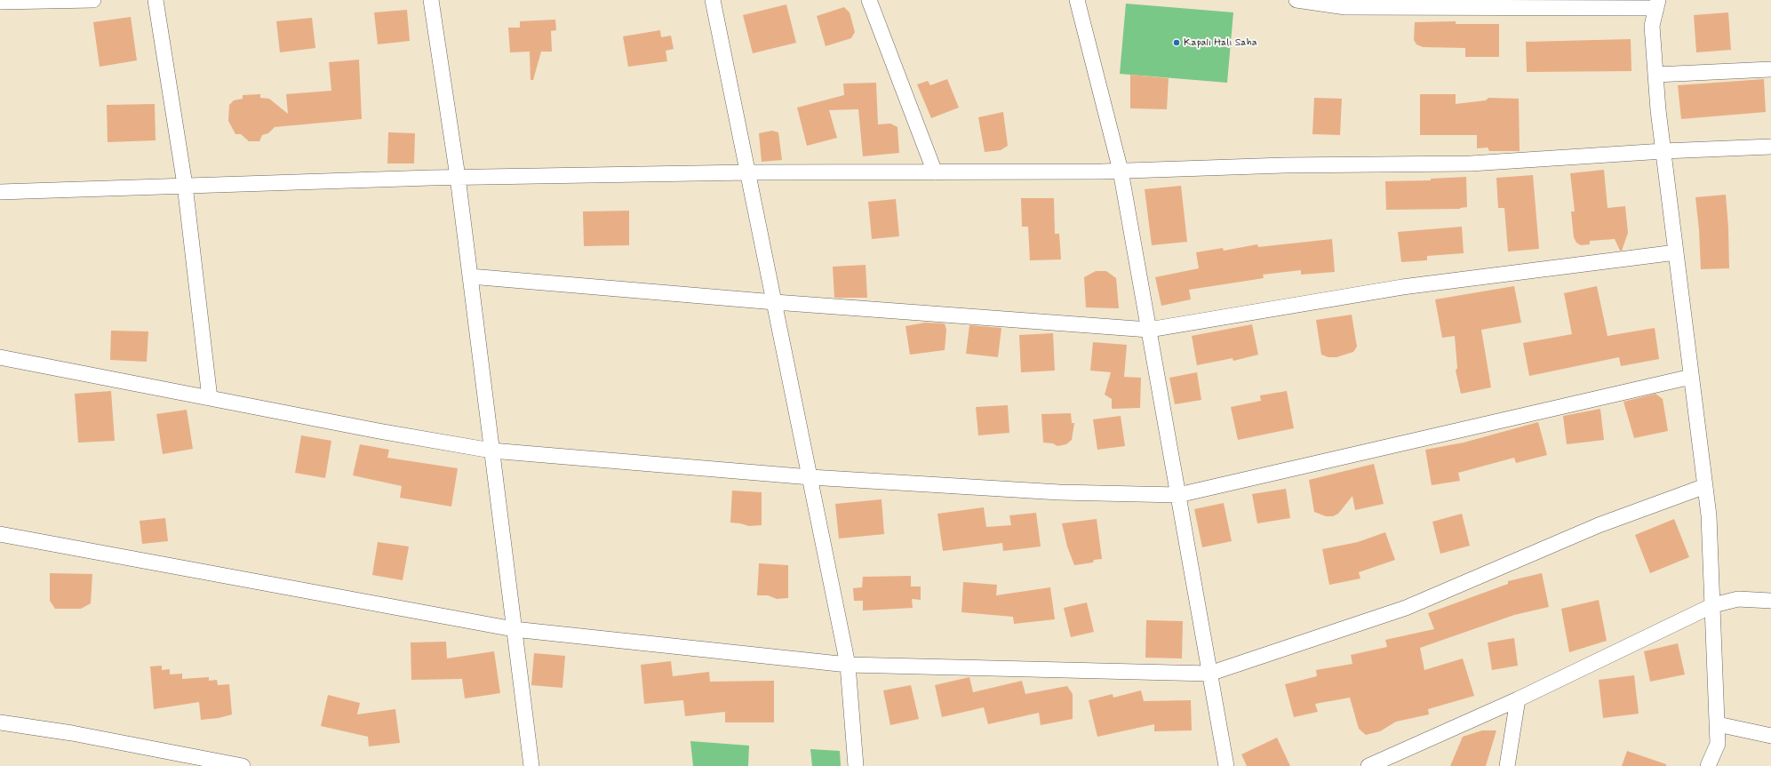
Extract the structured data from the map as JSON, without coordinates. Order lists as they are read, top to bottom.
{
  "places": ["Kapalı Halı Saha"]
}
